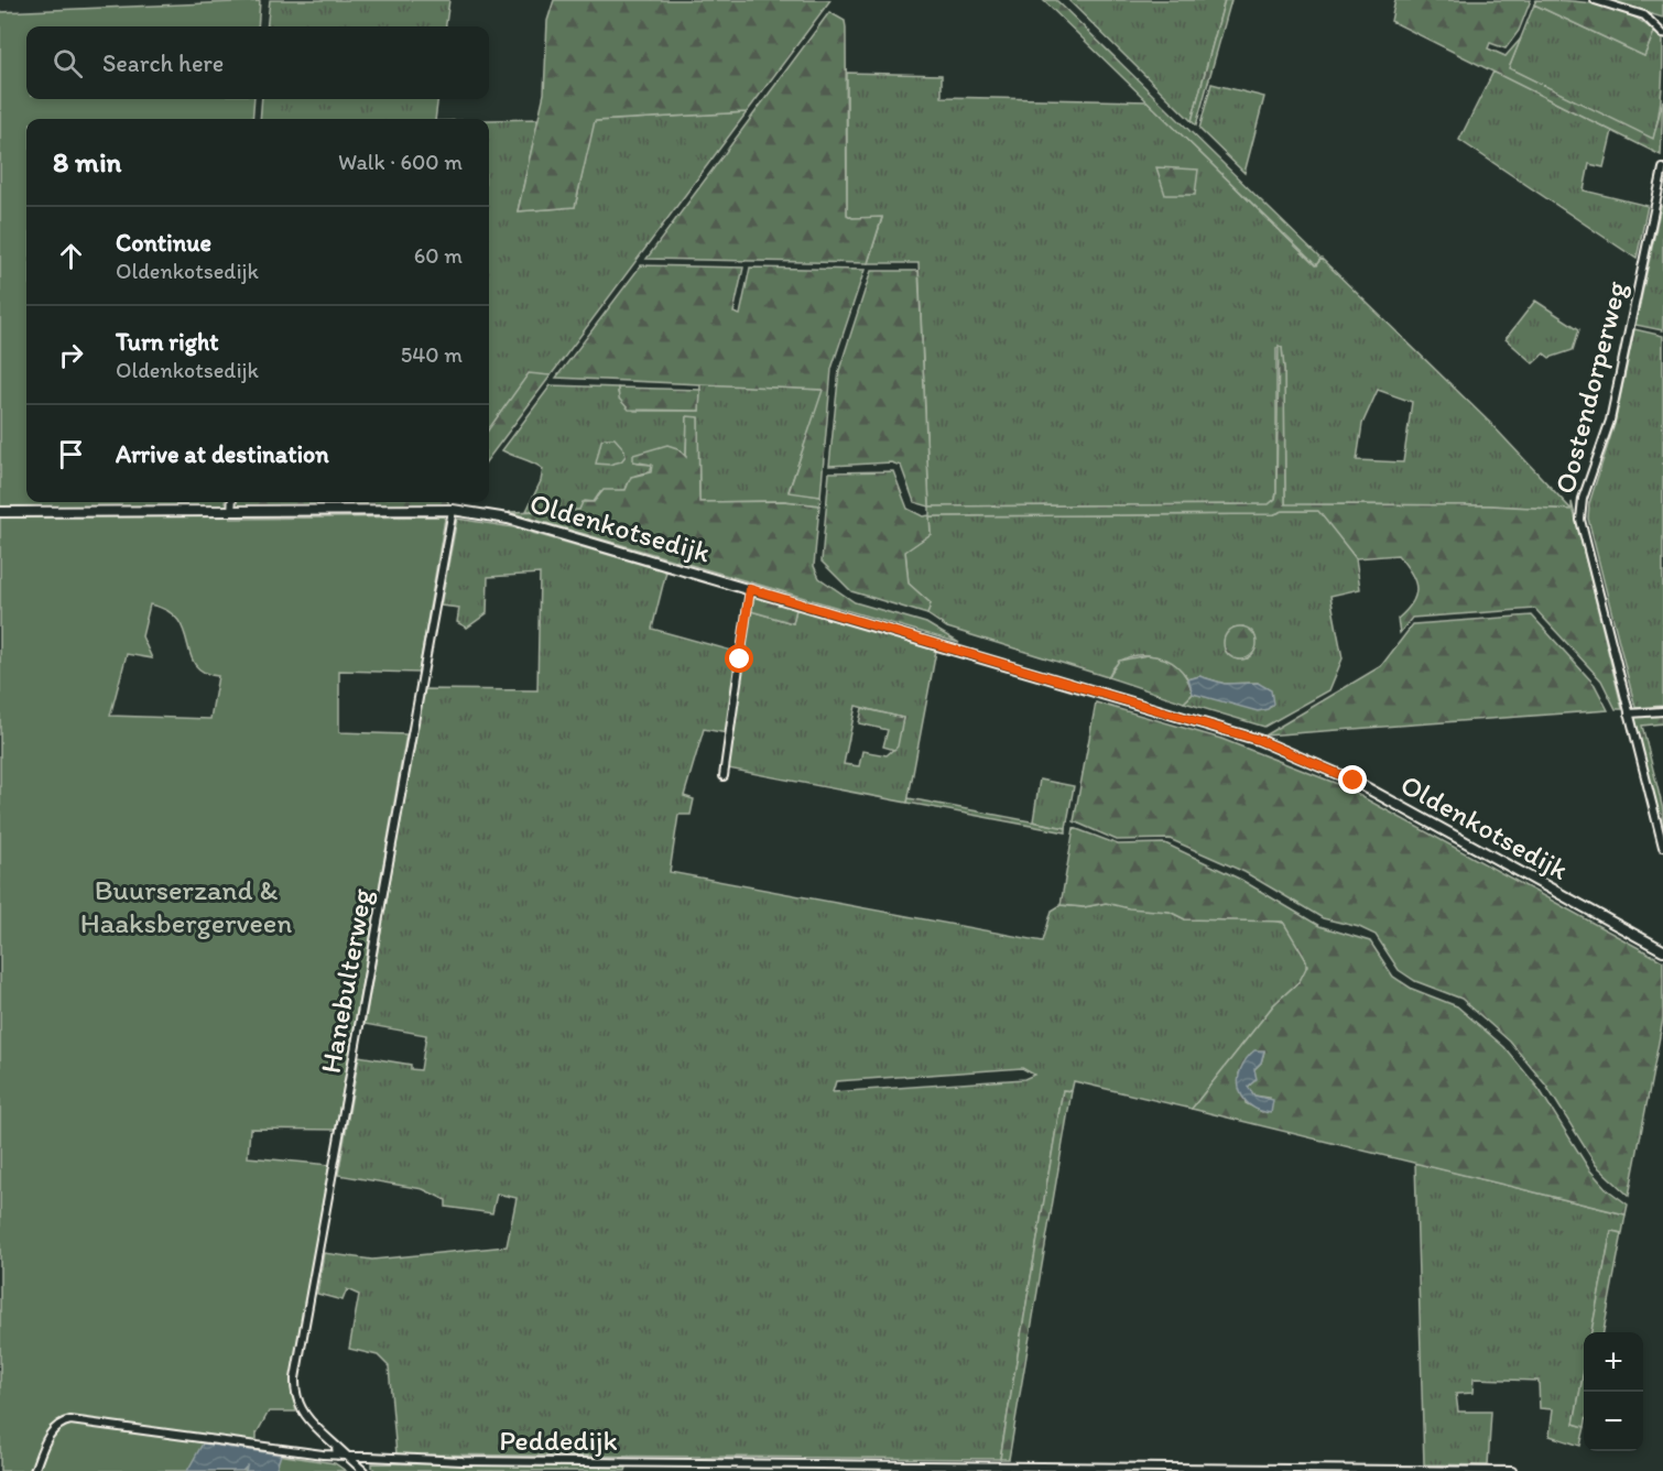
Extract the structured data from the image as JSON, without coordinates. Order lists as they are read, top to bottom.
{
  "streets": {
    "street": [
      "Oostendorperweg",
      "Oldenkotsedijk",
      "Hanebulterweg",
      "Peddedijk"
    ]
  },
  "crossings": [
    ["Oldenkotsedijk", "Hanebulterweg"],
    ["Hanebulterweg", "Peddedijk"]
  ],
  "parks": ["Buurserzand & Haaksbergerveen"],
  "page": {
    "search": "Search here",
    "heading": ["8 min", "Walk · 600 m"],
    "list": [
      ["Continue", "Oldenkotsedijk", "60 m"],
      ["Turn right", "Oldenkotsedijk", "540 m"],
      "Arrive at destination"
    ],
    "map_buttons": ["+", "−"]
  }
}
